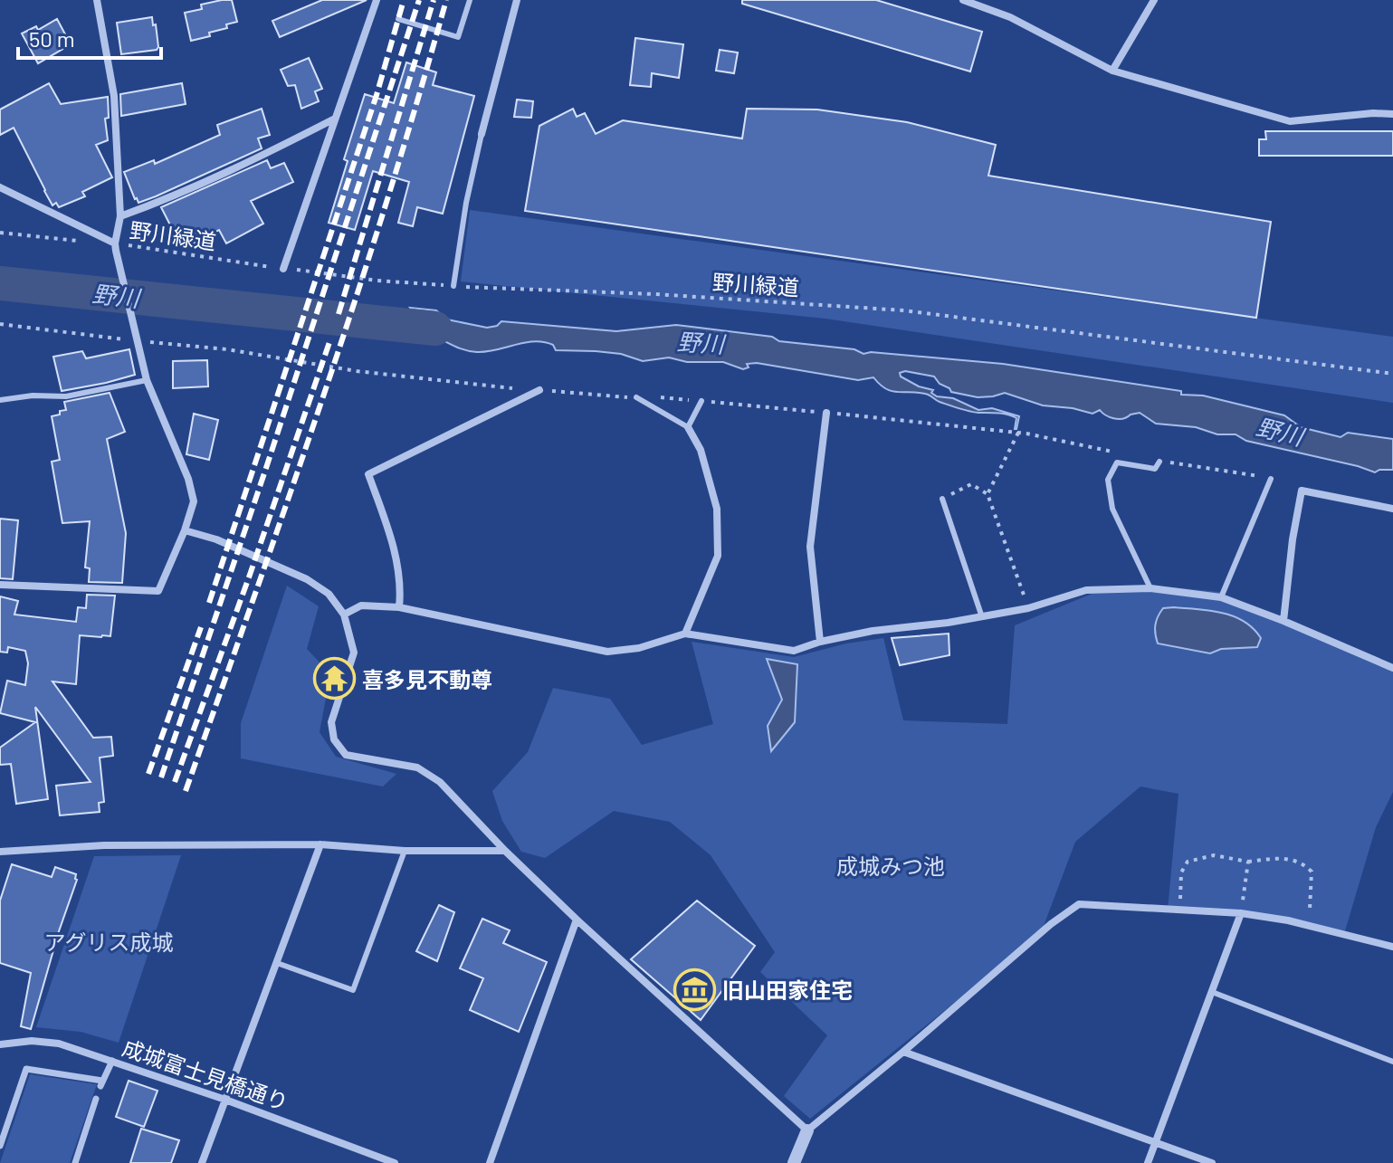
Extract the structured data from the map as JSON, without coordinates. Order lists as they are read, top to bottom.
{
  "streets": {
    "street": ["成城富士見橋通り"],
    "path": ["野川緑道"]
  },
  "water": ["野川"],
  "parks": ["成城みつ池", "アグリス成城"],
  "places": {
    "temple": ["喜多見不動尊"],
    "museum": ["旧山田家住宅"]
  },
  "scale_bar": "50 m"
}
